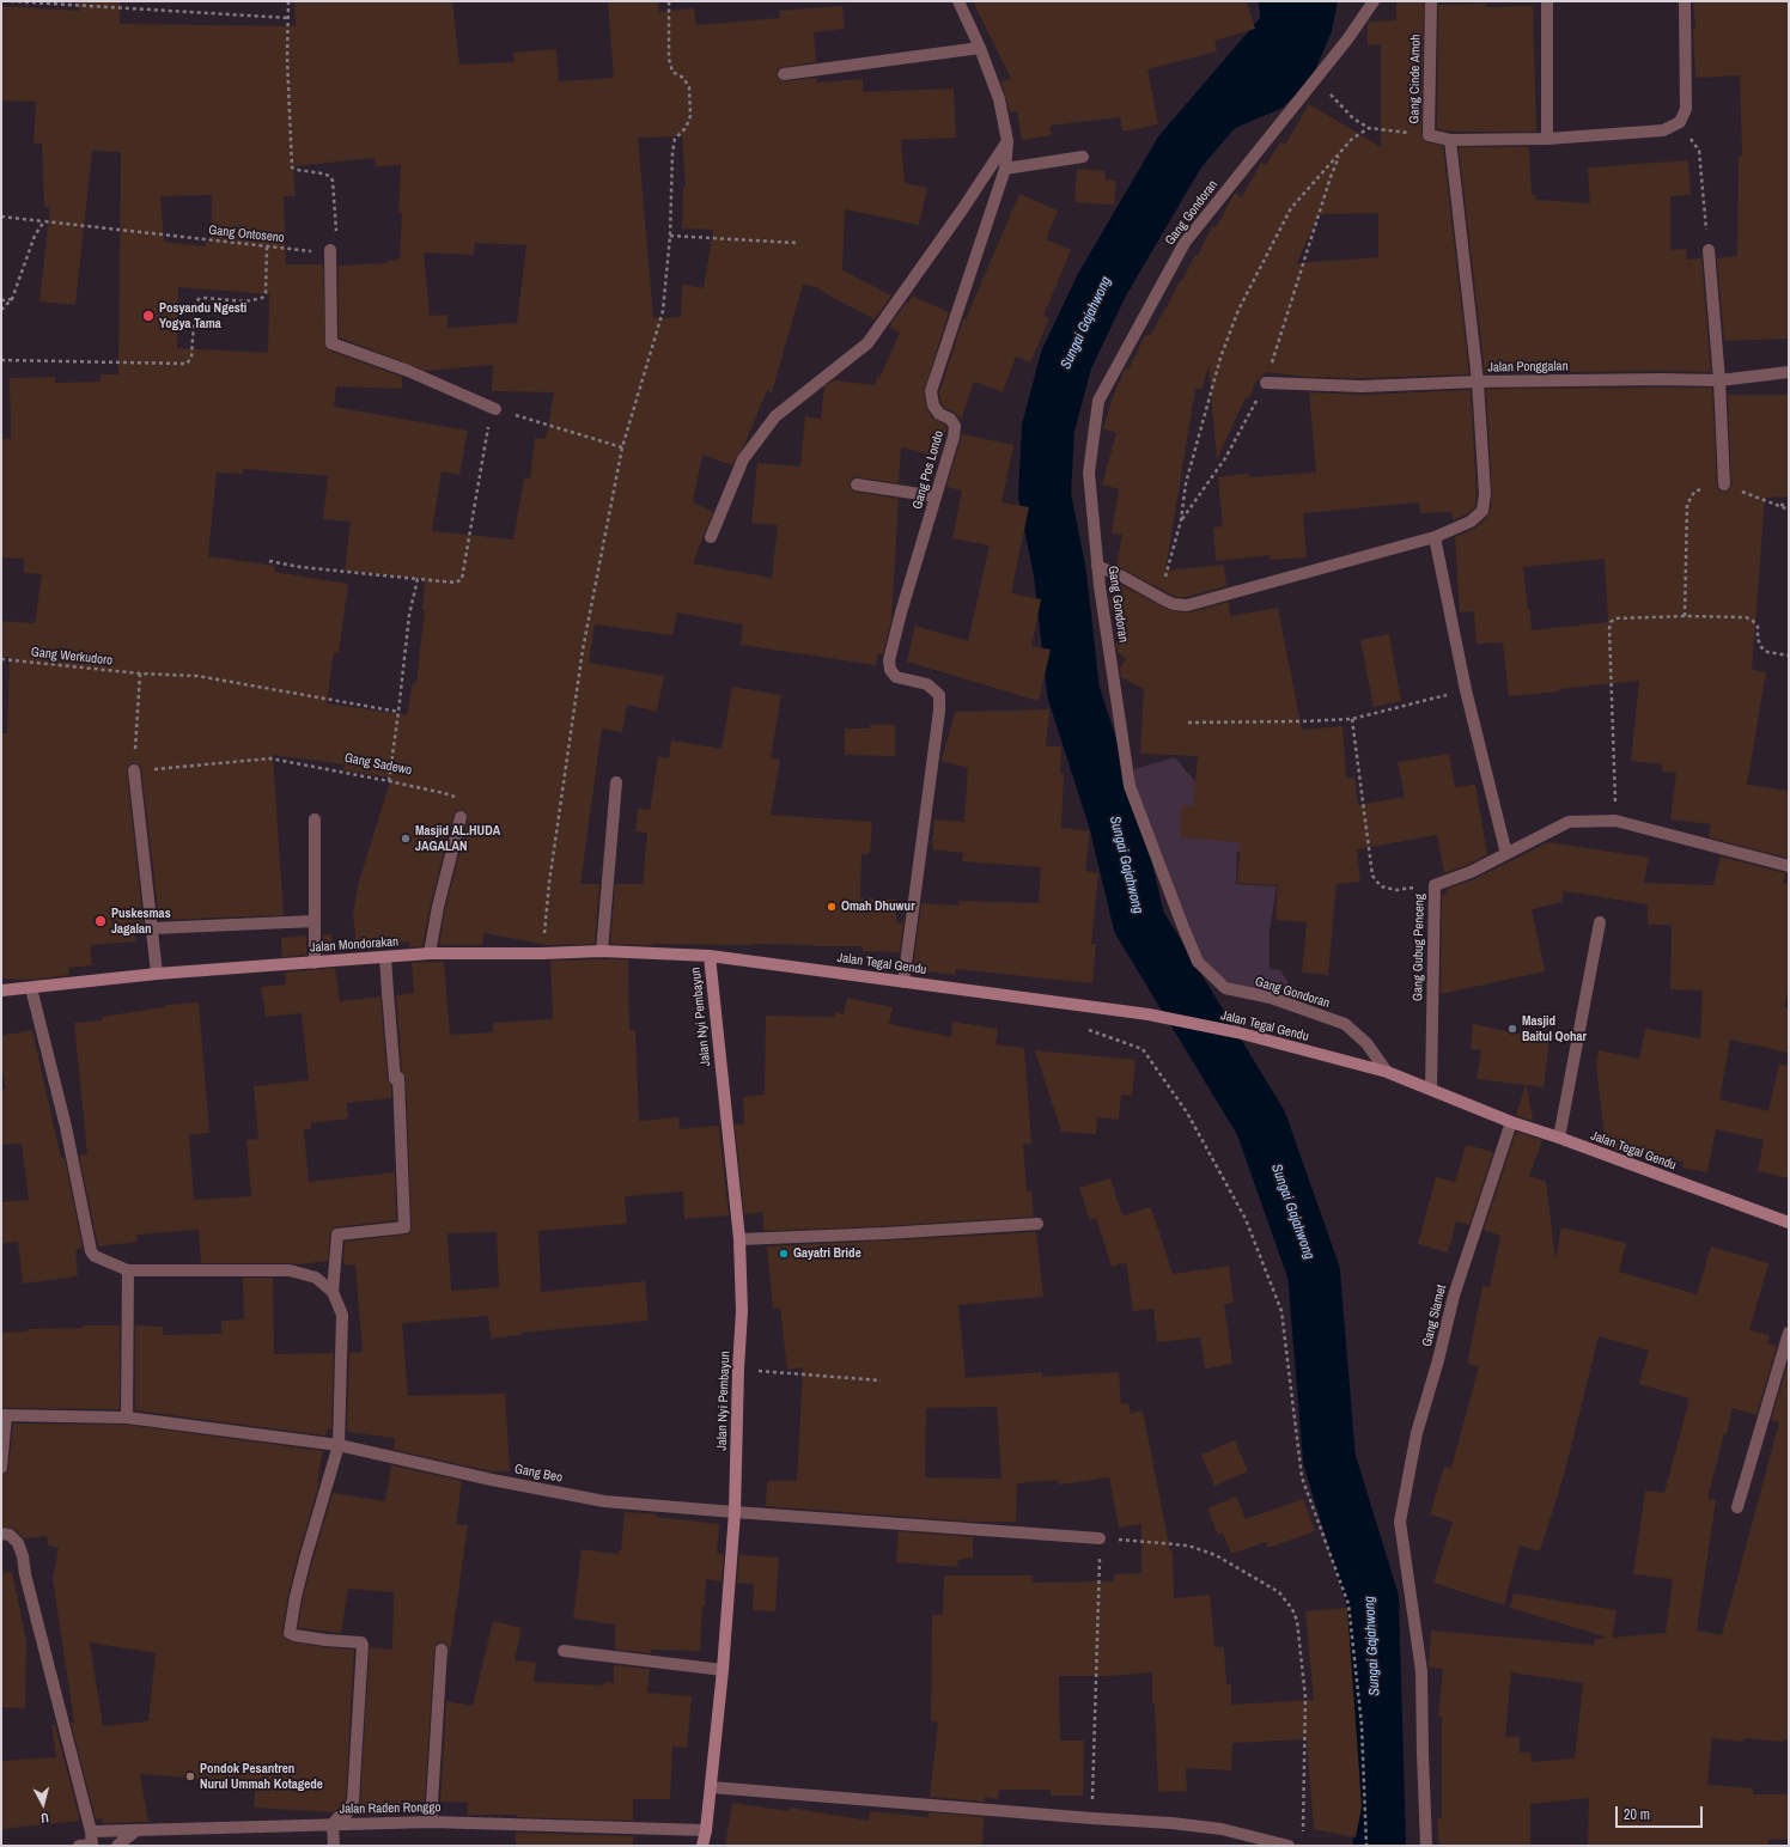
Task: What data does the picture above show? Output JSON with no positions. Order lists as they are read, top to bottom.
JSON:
{
  "streets": {
    "street": [
      "Gang Cinde Amoh",
      "Gang Gondoran",
      "Jalan Ponggalan",
      "Gang Pos Londo",
      "Jalan Mondorakan",
      "Gang Gubug Penceng",
      "Jalan Tegal Gendu",
      "Jalan Nyi Pembayun",
      "Gang Slamet",
      "Gang Beo",
      "Jalan Raden Ronggo"
    ],
    "path": ["Gang Ontoseno", "Gang Werkudoro", "Gang Sadewo"]
  },
  "crossings": [
    ["Gang Gondoran", "Jalan Tegal Gendu"],
    ["Gang Pos Londo", "Jalan Tegal Gendu"],
    ["Jalan Mondorakan", "Jalan Tegal Gendu"],
    ["Jalan Mondorakan", "Jalan Nyi Pembayun"],
    ["Gang Gubug Penceng", "Jalan Tegal Gendu"],
    ["Jalan Tegal Gendu", "Jalan Nyi Pembayun"],
    ["Jalan Tegal Gendu", "Gang Slamet"],
    ["Jalan Nyi Pembayun", "Gang Beo"],
    ["Jalan Nyi Pembayun", "Jalan Raden Ronggo"]
  ],
  "water": ["Sungai Gajahwong"],
  "places": [
    "Posyandu Ngesti Yogya Tama",
    "Masjid AL.HUDA JAGALAN",
    "Omah Dhuwur",
    "Puskesmas Jagalan",
    "Masjid Baitul Qohar",
    "Gayatri Bride",
    "Pondok Pesantren Nurul Ummah Kotagede"
  ],
  "scale_bar": "20 m",
  "north": "bottom"
}
